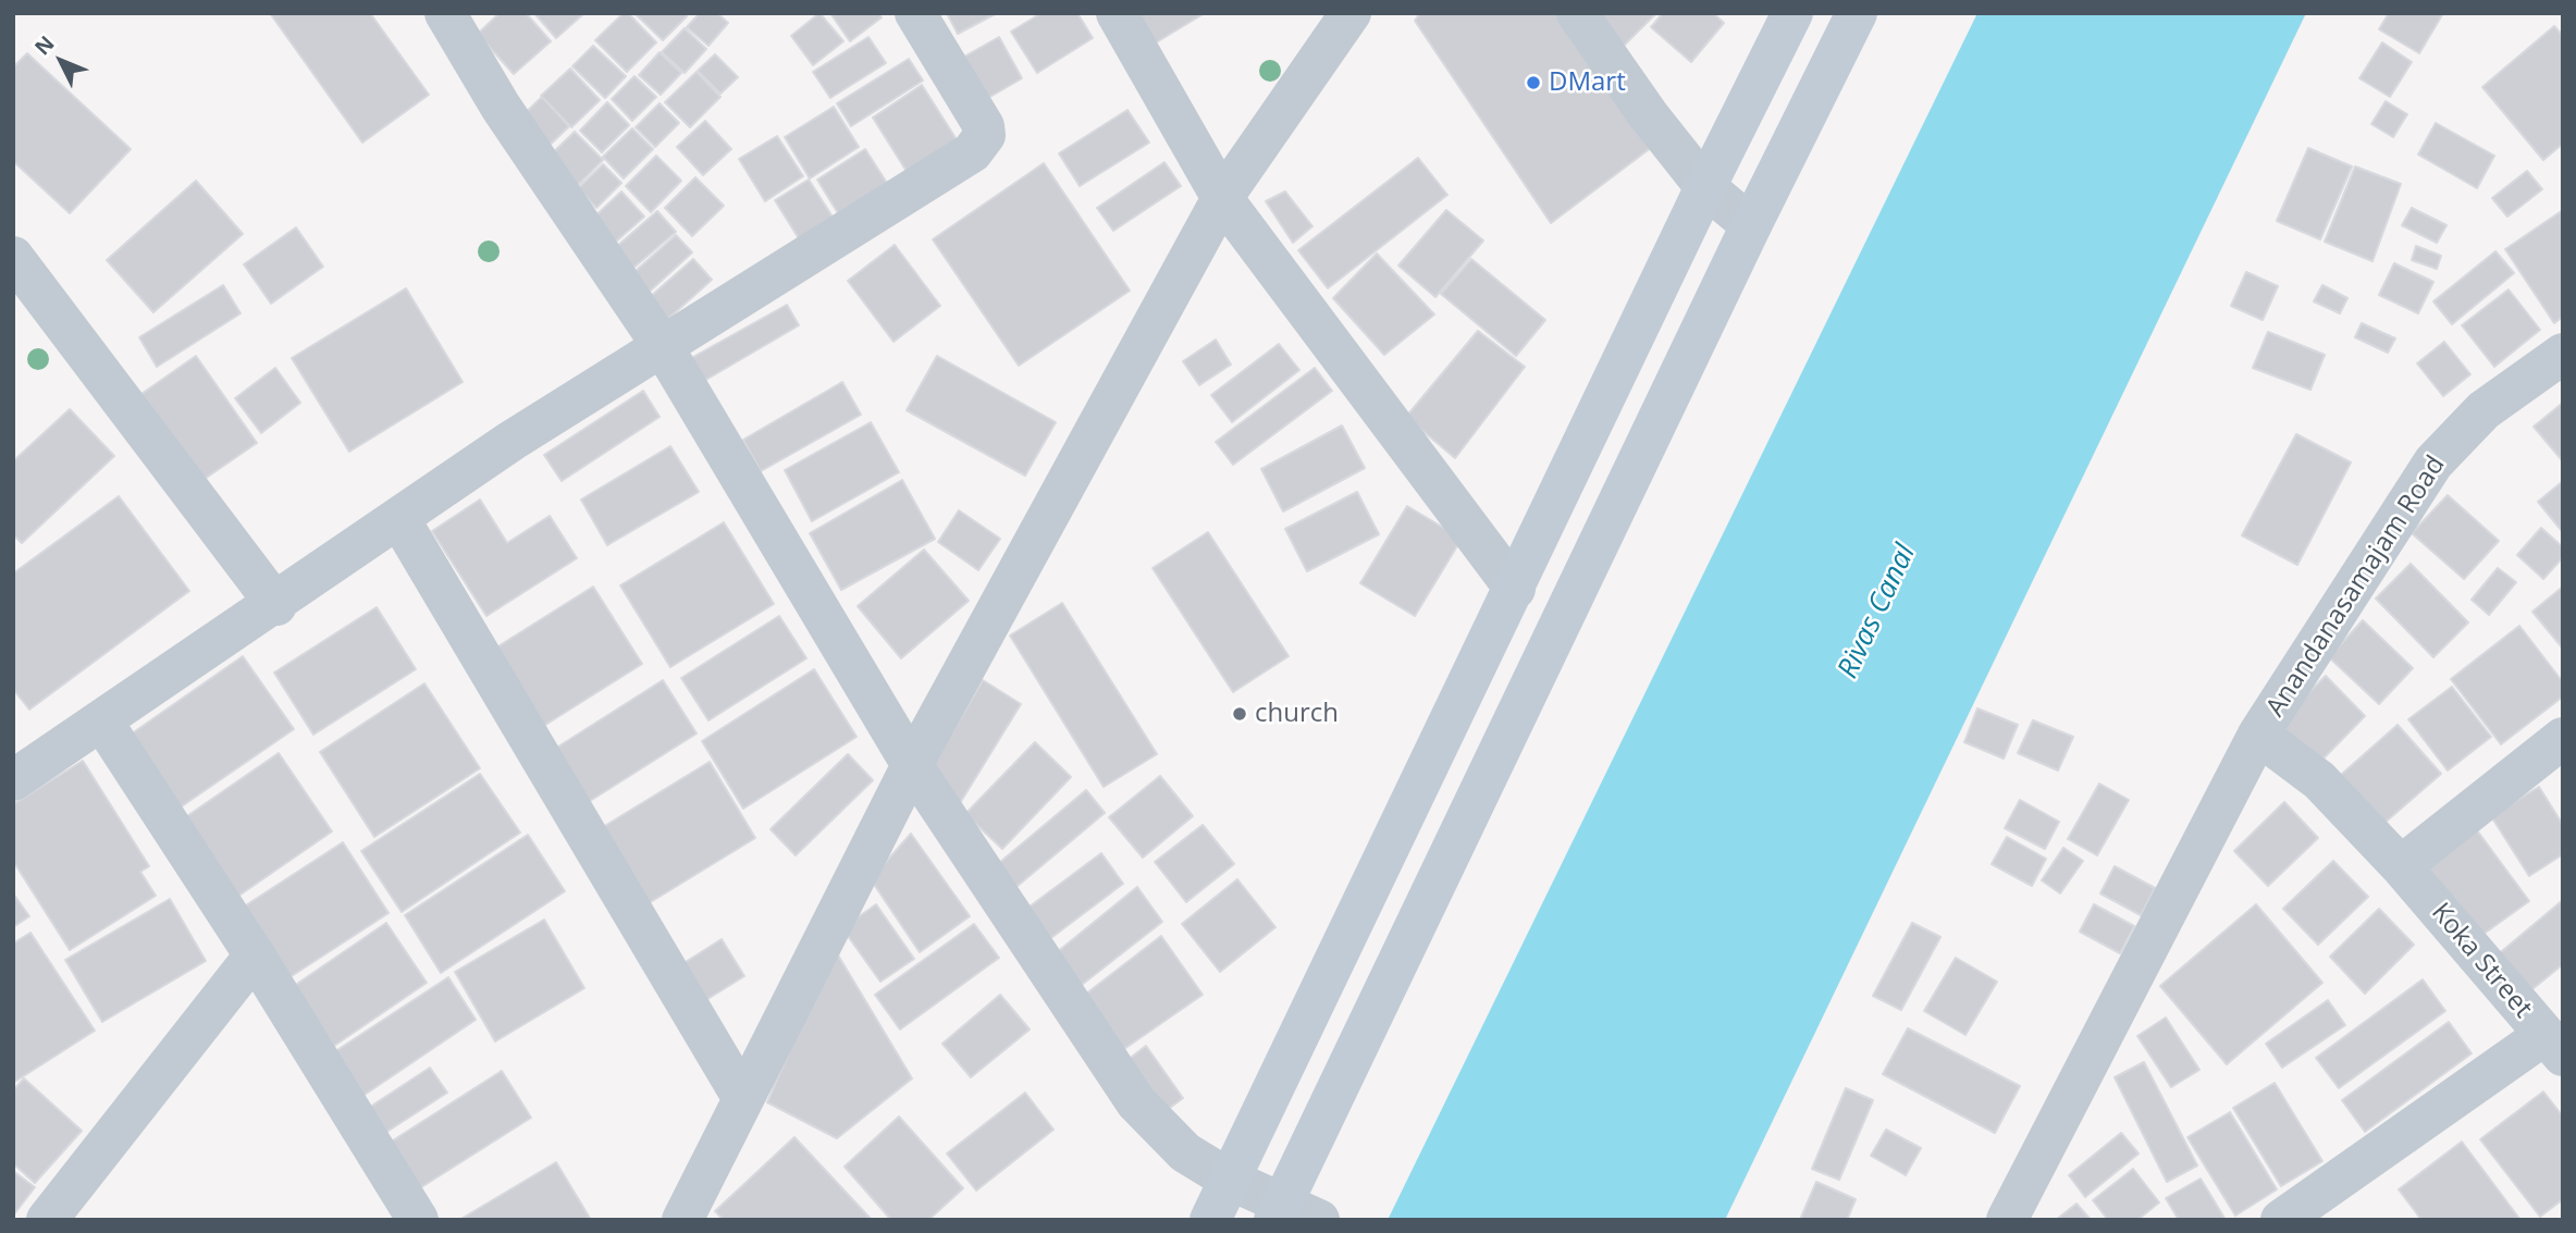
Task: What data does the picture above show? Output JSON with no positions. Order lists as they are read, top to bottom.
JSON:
{
  "streets": {
    "street": ["Anandanasamajam Road", "Koka Street"]
  },
  "crossings": [
    ["Anandanasamajam Road", "Koka Street"]
  ],
  "water": ["Rivas Canal"],
  "places": ["DMart", "church"],
  "north": "top left"
}
